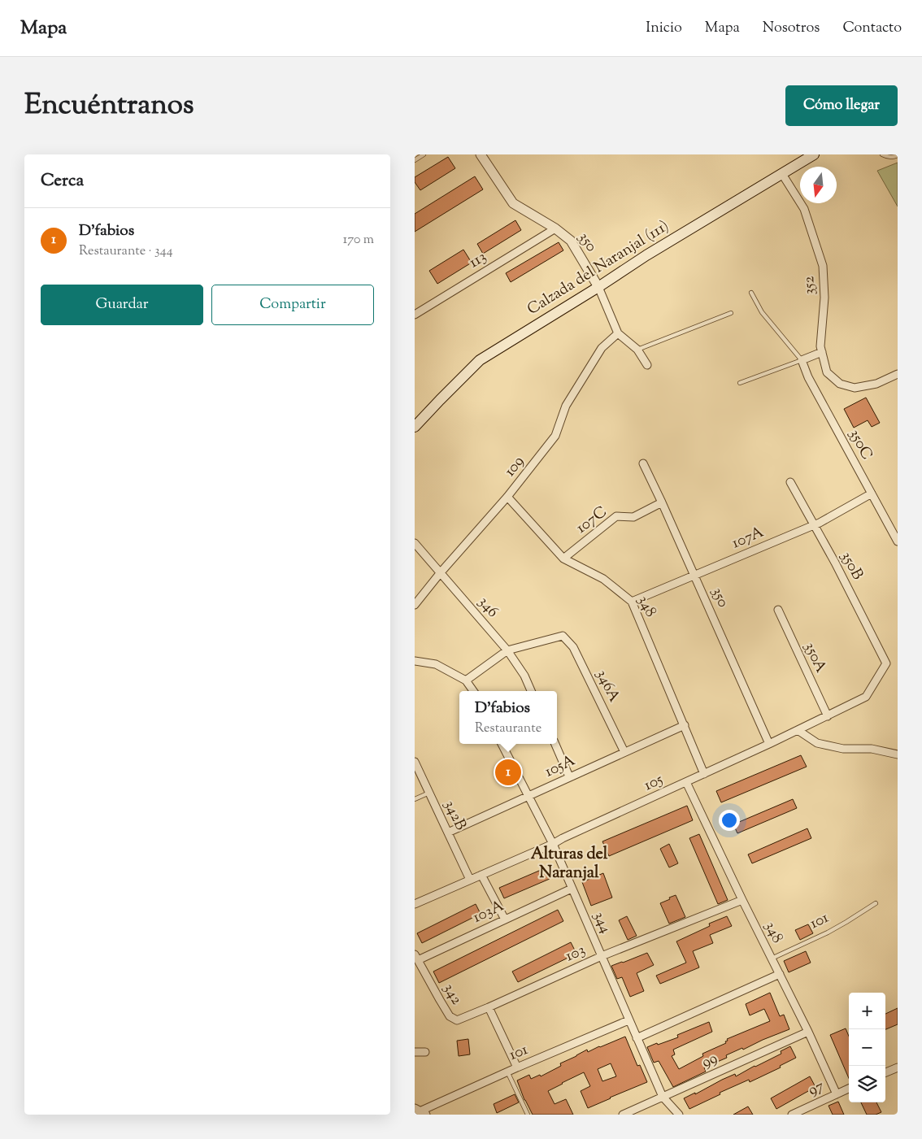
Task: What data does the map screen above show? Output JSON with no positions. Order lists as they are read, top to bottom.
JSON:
{
  "streets": {
    "main road": ["Calzada del Naranjal (111)"],
    "street": [
      "350",
      "113",
      "352",
      "350C",
      "109",
      "107C",
      "107A",
      "350B",
      "348",
      "346",
      "350A",
      "346A",
      "105A",
      "105",
      "342B",
      "103A",
      "101",
      "344",
      "103",
      "342",
      "99",
      "97"
    ]
  },
  "crossings": [
    ["350", "113"],
    ["350", "Calzada del Naranjal (111)"],
    ["350", "109"],
    ["350", "107C"],
    ["350", "107A"],
    ["350", "105"],
    ["Calzada del Naranjal (111)", "352"],
    ["350C", "107A"],
    ["109", "348"],
    ["109", "346"],
    ["107C", "348"],
    ["107A", "350B"],
    ["107A", "348"],
    ["350B", "105"],
    ["348", "105A"],
    ["348", "105"],
    ["348", "101"],
    ["348", "103"],
    ["348", "99"],
    ["348", "97"],
    ["346", "346A"],
    ["350A", "105"],
    ["346A", "105A"],
    ["105A", "342B"],
    ["105A", "344"],
    ["105", "342B"],
    ["105", "344"],
    ["103A", "344"],
    ["103A", "342"],
    ["101", "344"],
    ["344", "103"],
    ["344", "99"],
    ["103", "342"]
  ],
  "districts": ["Alturas del Naranjal"],
  "north": "bottom",
  "page": {
    "header": "Mapa",
    "nav": [
      "Inicio",
      "Mapa",
      "Nosotros",
      "Contacto"
    ],
    "title": "Encuéntranos",
    "buttons": [
      "Cómo llegar",
      ["Guardar", "Compartir"]
    ],
    "heading": "Cerca",
    "list": [
      {
        "mark": "1",
        "name": "D'fabios",
        "note": "Restaurante · 344",
        "value": "170 m"
      }
    ],
    "popup": ["D'fabios", "Restaurante"],
    "pins": "1",
    "map_buttons": ["+", "−"]
  }
}
